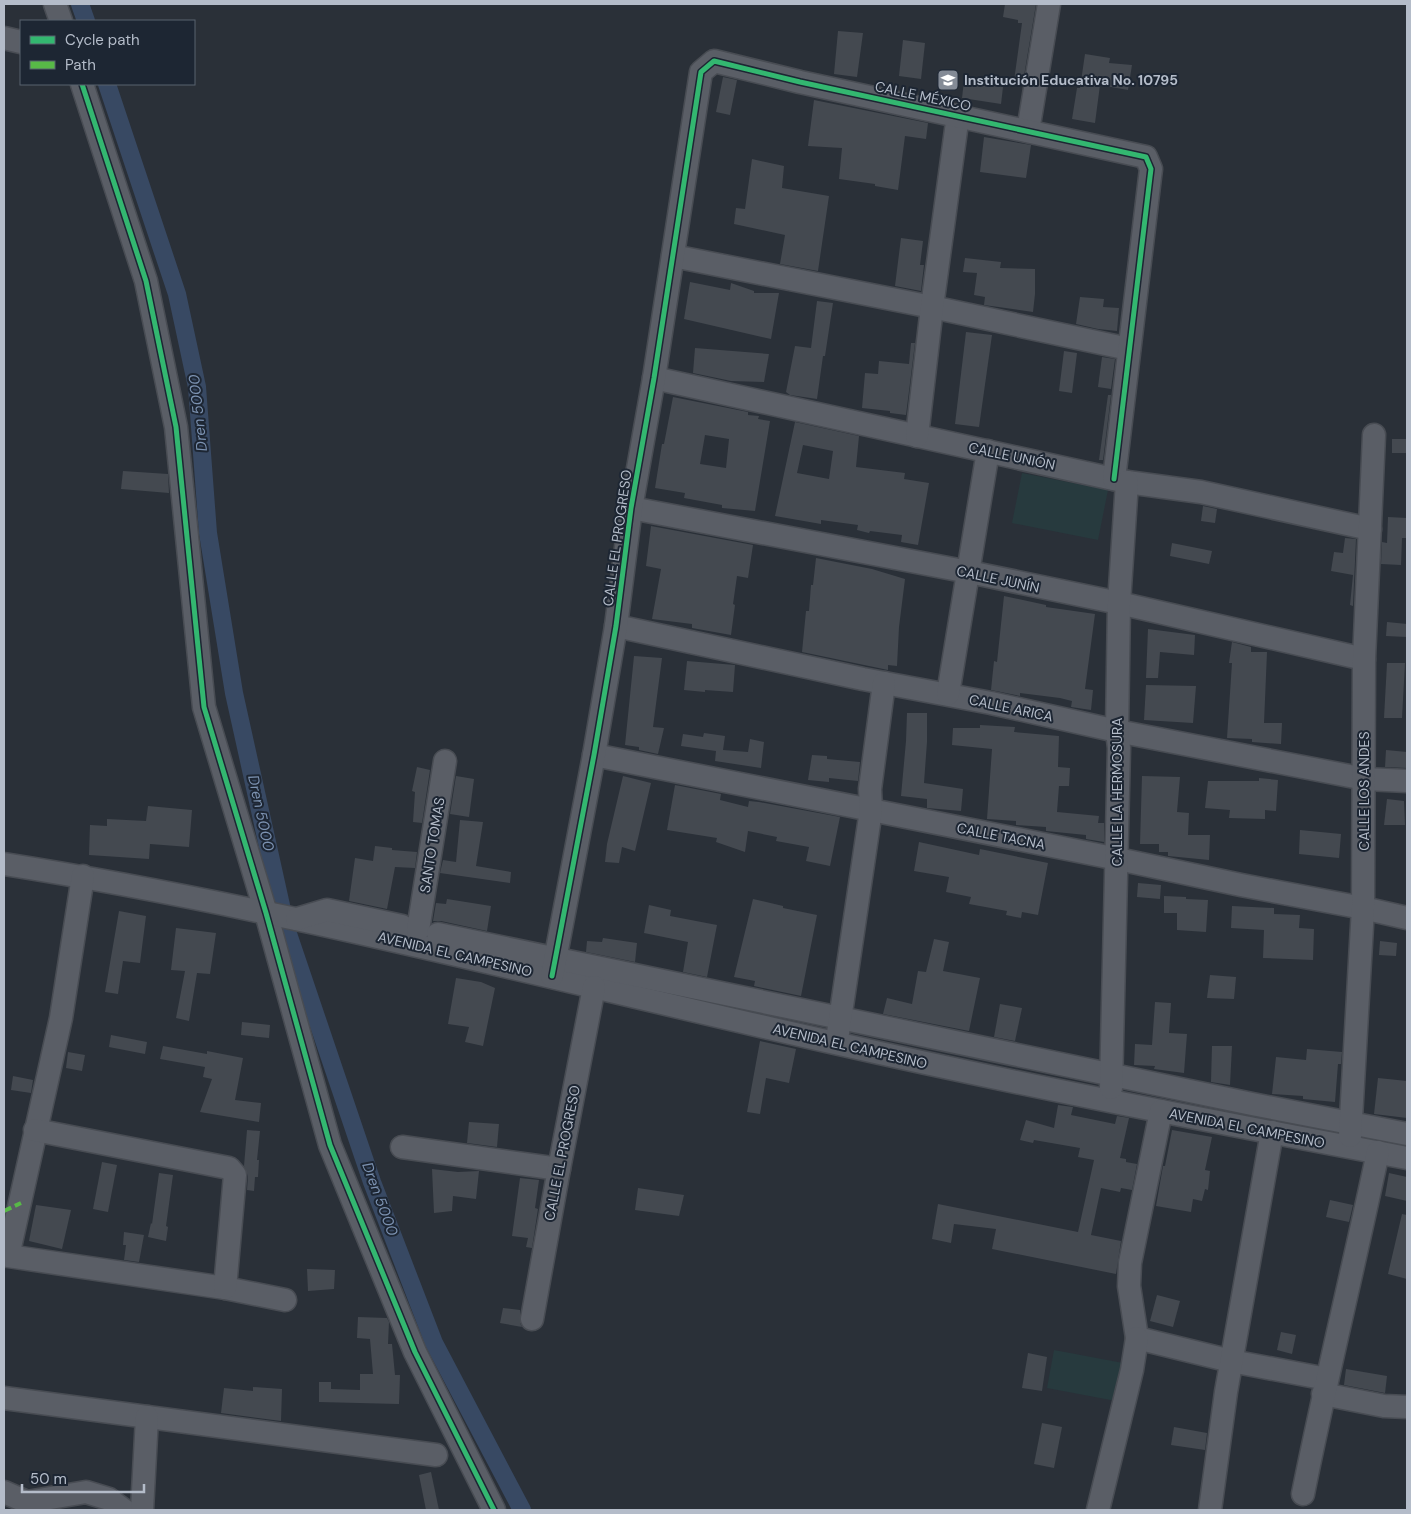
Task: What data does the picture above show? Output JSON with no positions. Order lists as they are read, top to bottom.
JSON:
{
  "streets": {
    "street": [
      "CALLE MÉXICO",
      "CALLE UNIÓN",
      "CALLE EL PROGRESO",
      "CALLE JUNÍN",
      "CALLE ARICA",
      "CALLE LOS ANDES",
      "CALLE LA HERMOSURA",
      "CALLE TACNA",
      "SANTO TOMAS",
      "AVENIDA EL CAMPESINO"
    ]
  },
  "crossings": [
    ["CALLE MÉXICO", "CALLE EL PROGRESO"],
    ["CALLE MÉXICO", "CALLE LA HERMOSURA"],
    ["CALLE UNIÓN", "CALLE EL PROGRESO"],
    ["CALLE UNIÓN", "CALLE LOS ANDES"],
    ["CALLE UNIÓN", "CALLE LA HERMOSURA"],
    ["CALLE EL PROGRESO", "CALLE JUNÍN"],
    ["CALLE EL PROGRESO", "CALLE ARICA"],
    ["CALLE EL PROGRESO", "CALLE TACNA"],
    ["CALLE EL PROGRESO", "AVENIDA EL CAMPESINO"],
    ["CALLE JUNÍN", "CALLE LOS ANDES"],
    ["CALLE JUNÍN", "CALLE LA HERMOSURA"],
    ["CALLE ARICA", "CALLE LOS ANDES"],
    ["CALLE ARICA", "CALLE LA HERMOSURA"],
    ["CALLE LOS ANDES", "CALLE TACNA"],
    ["CALLE LOS ANDES", "AVENIDA EL CAMPESINO"],
    ["CALLE LA HERMOSURA", "CALLE TACNA"],
    ["CALLE LA HERMOSURA", "AVENIDA EL CAMPESINO"],
    ["SANTO TOMAS", "AVENIDA EL CAMPESINO"]
  ],
  "water": ["Dren 5000"],
  "places": {
    "school or university": ["Institución Educativa No. 10795"]
  },
  "legend": ["Cycle path", "Path"],
  "scale_bar": "50 m"
}
